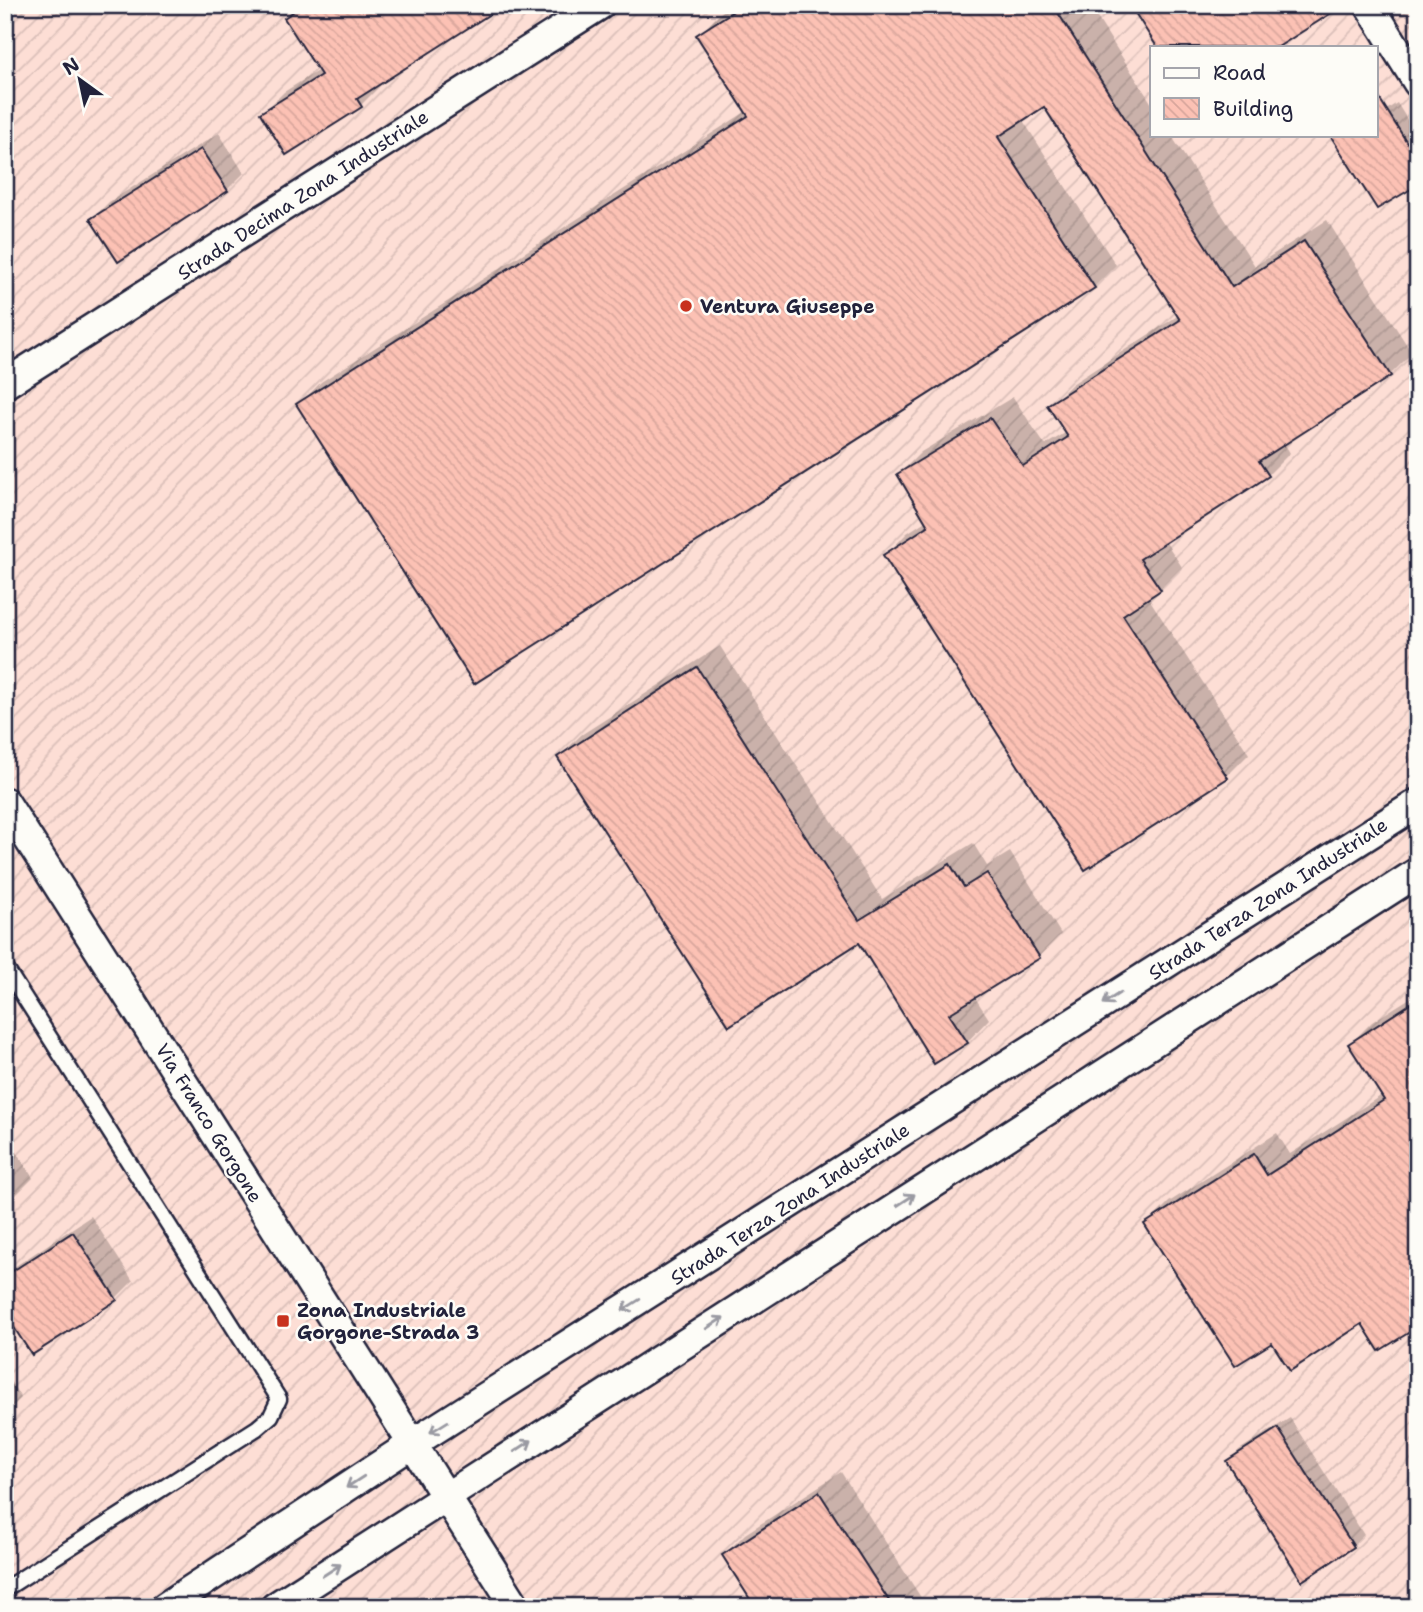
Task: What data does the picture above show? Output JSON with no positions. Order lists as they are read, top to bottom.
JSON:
{
  "streets": {
    "street": ["Strada Decima Zona Industriale", "Strada Terza Zona Industriale", "Via Franco Gorgone"]
  },
  "crossings": [
    ["Strada Terza Zona Industriale", "Via Franco Gorgone"]
  ],
  "places": {
    "other": ["Ventura Giuseppe"],
    "transit": ["Zona Industriale Gorgone-Strada 3"]
  },
  "legend": ["Road", "Building"],
  "north": "top left"
}
